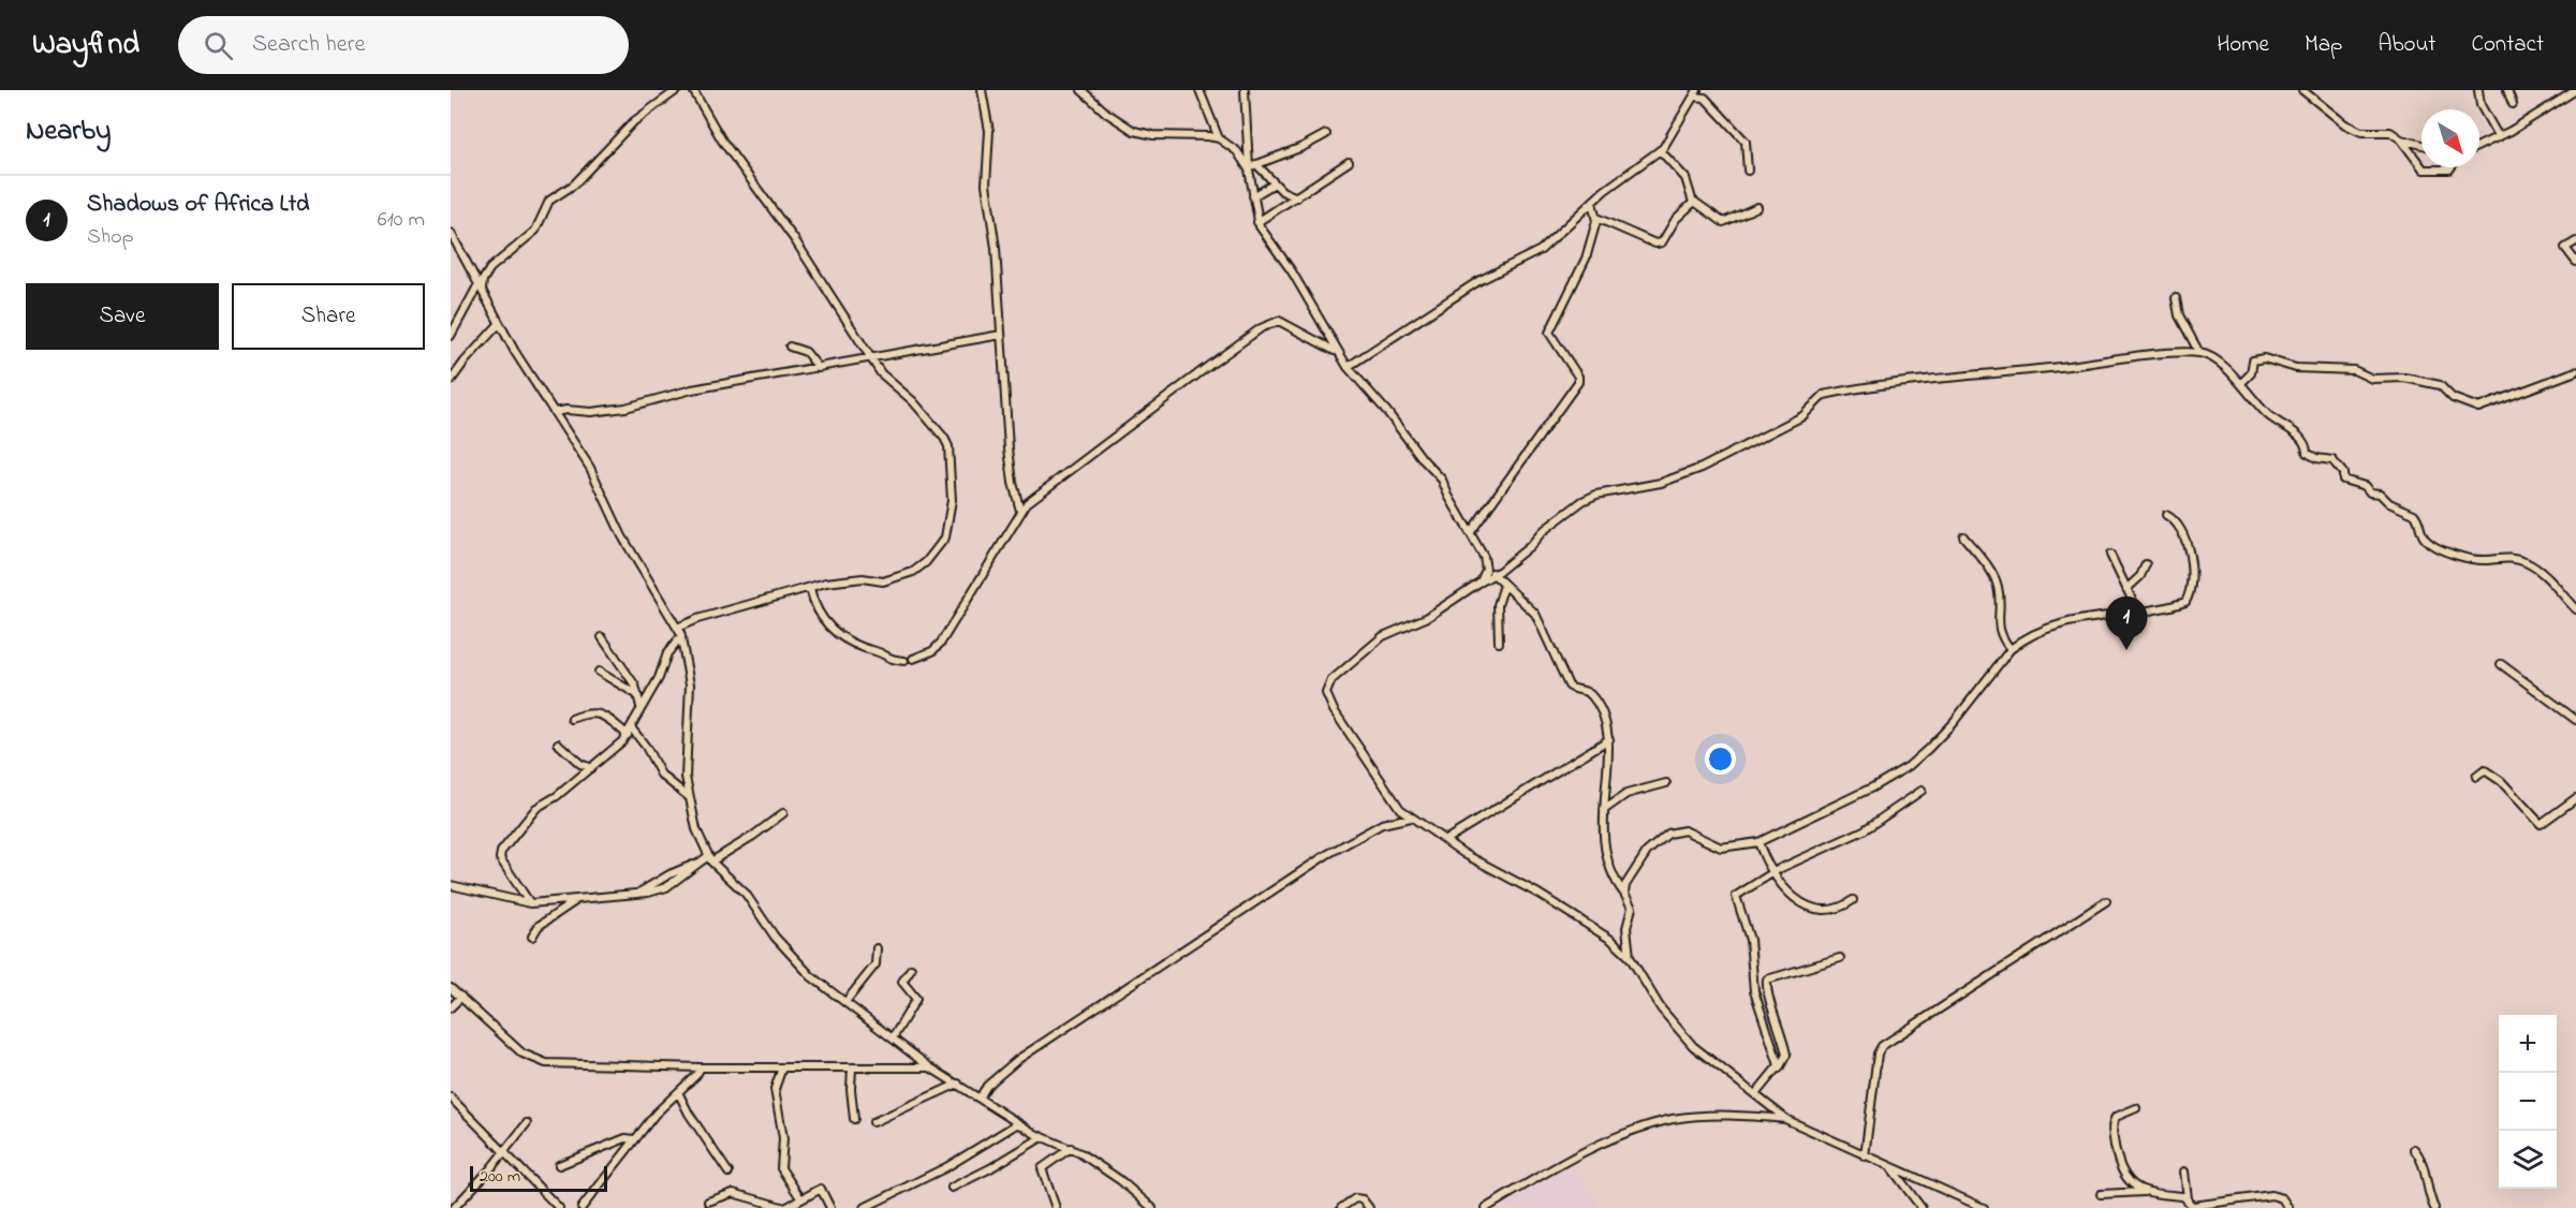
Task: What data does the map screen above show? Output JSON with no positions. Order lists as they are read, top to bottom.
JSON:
{
  "scale_bar": "200 m",
  "north": "bottom right",
  "page": {
    "header": "Wayfind",
    "search": "Search here",
    "nav": [
      "Home",
      "Map",
      "About",
      "Contact"
    ],
    "heading": "Nearby",
    "list": [
      {
        "mark": "1",
        "name": "Shadows of Africa Ltd",
        "note": "Shop",
        "value": "610 m"
      }
    ],
    "buttons": ["Save", "Share"],
    "pins": "1",
    "map_buttons": ["+", "−"],
    "scale": "200 m"
  }
}
